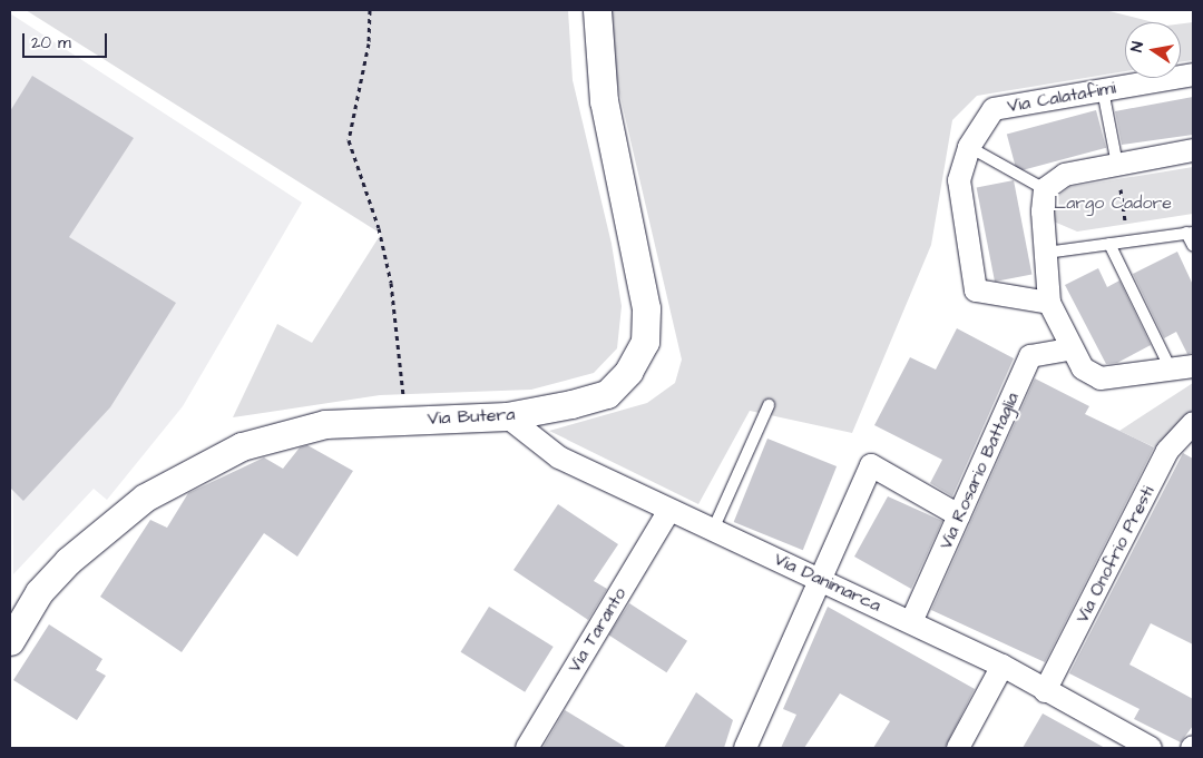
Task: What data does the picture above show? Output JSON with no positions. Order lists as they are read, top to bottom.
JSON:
{
  "streets": {
    "street": [
      "Via Calatafimi",
      "Via Butera",
      "Via Rosario Battaglia",
      "Via Onofrio Presti",
      "Via Danimarca",
      "Via Taranto"
    ]
  },
  "crossings": [
    ["Via Butera", "Via Danimarca"],
    ["Via Rosario Battaglia", "Via Danimarca"],
    ["Via Onofrio Presti", "Via Danimarca"],
    ["Via Danimarca", "Via Taranto"]
  ],
  "parks": ["Largo Cadore"],
  "scale_bar": "20 m",
  "north": "left"
}
